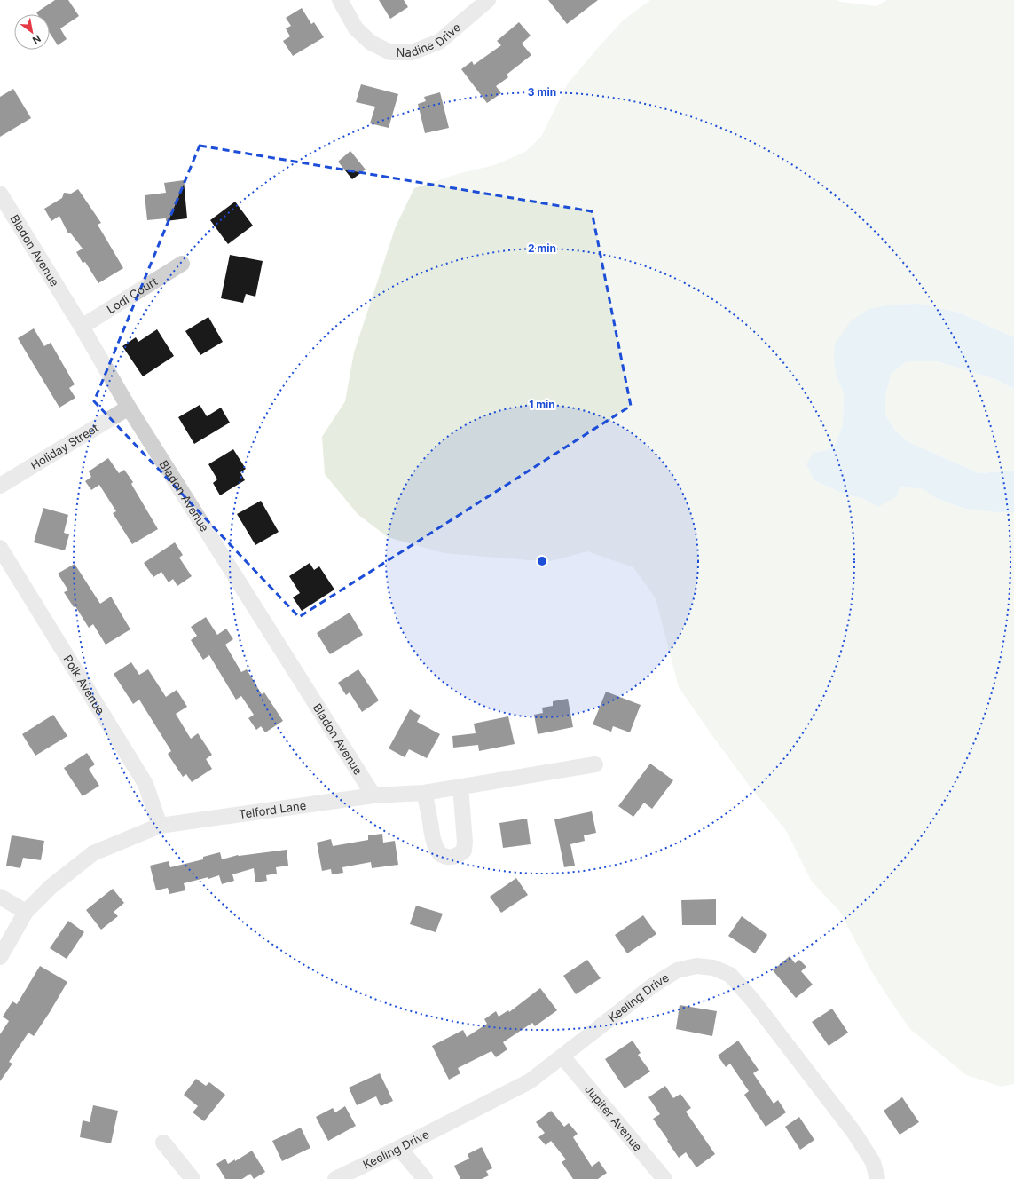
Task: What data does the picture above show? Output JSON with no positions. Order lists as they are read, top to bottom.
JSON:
{
  "streets": {
    "street": [
      "Nadine Drive",
      "Bladon Avenue",
      "Lodi Court",
      "Holiday Street",
      "Polk Avenue",
      "Telford Lane",
      "Keeling Drive",
      "Jupiter Avenue"
    ]
  },
  "crossings": [
    ["Bladon Avenue", "Lodi Court"],
    ["Bladon Avenue", "Holiday Street"],
    ["Bladon Avenue", "Telford Lane"],
    ["Polk Avenue", "Telford Lane"],
    ["Keeling Drive", "Jupiter Avenue"]
  ],
  "north": "bottom right",
  "rings": ["3 min", "2 min", "1 min"]
}
